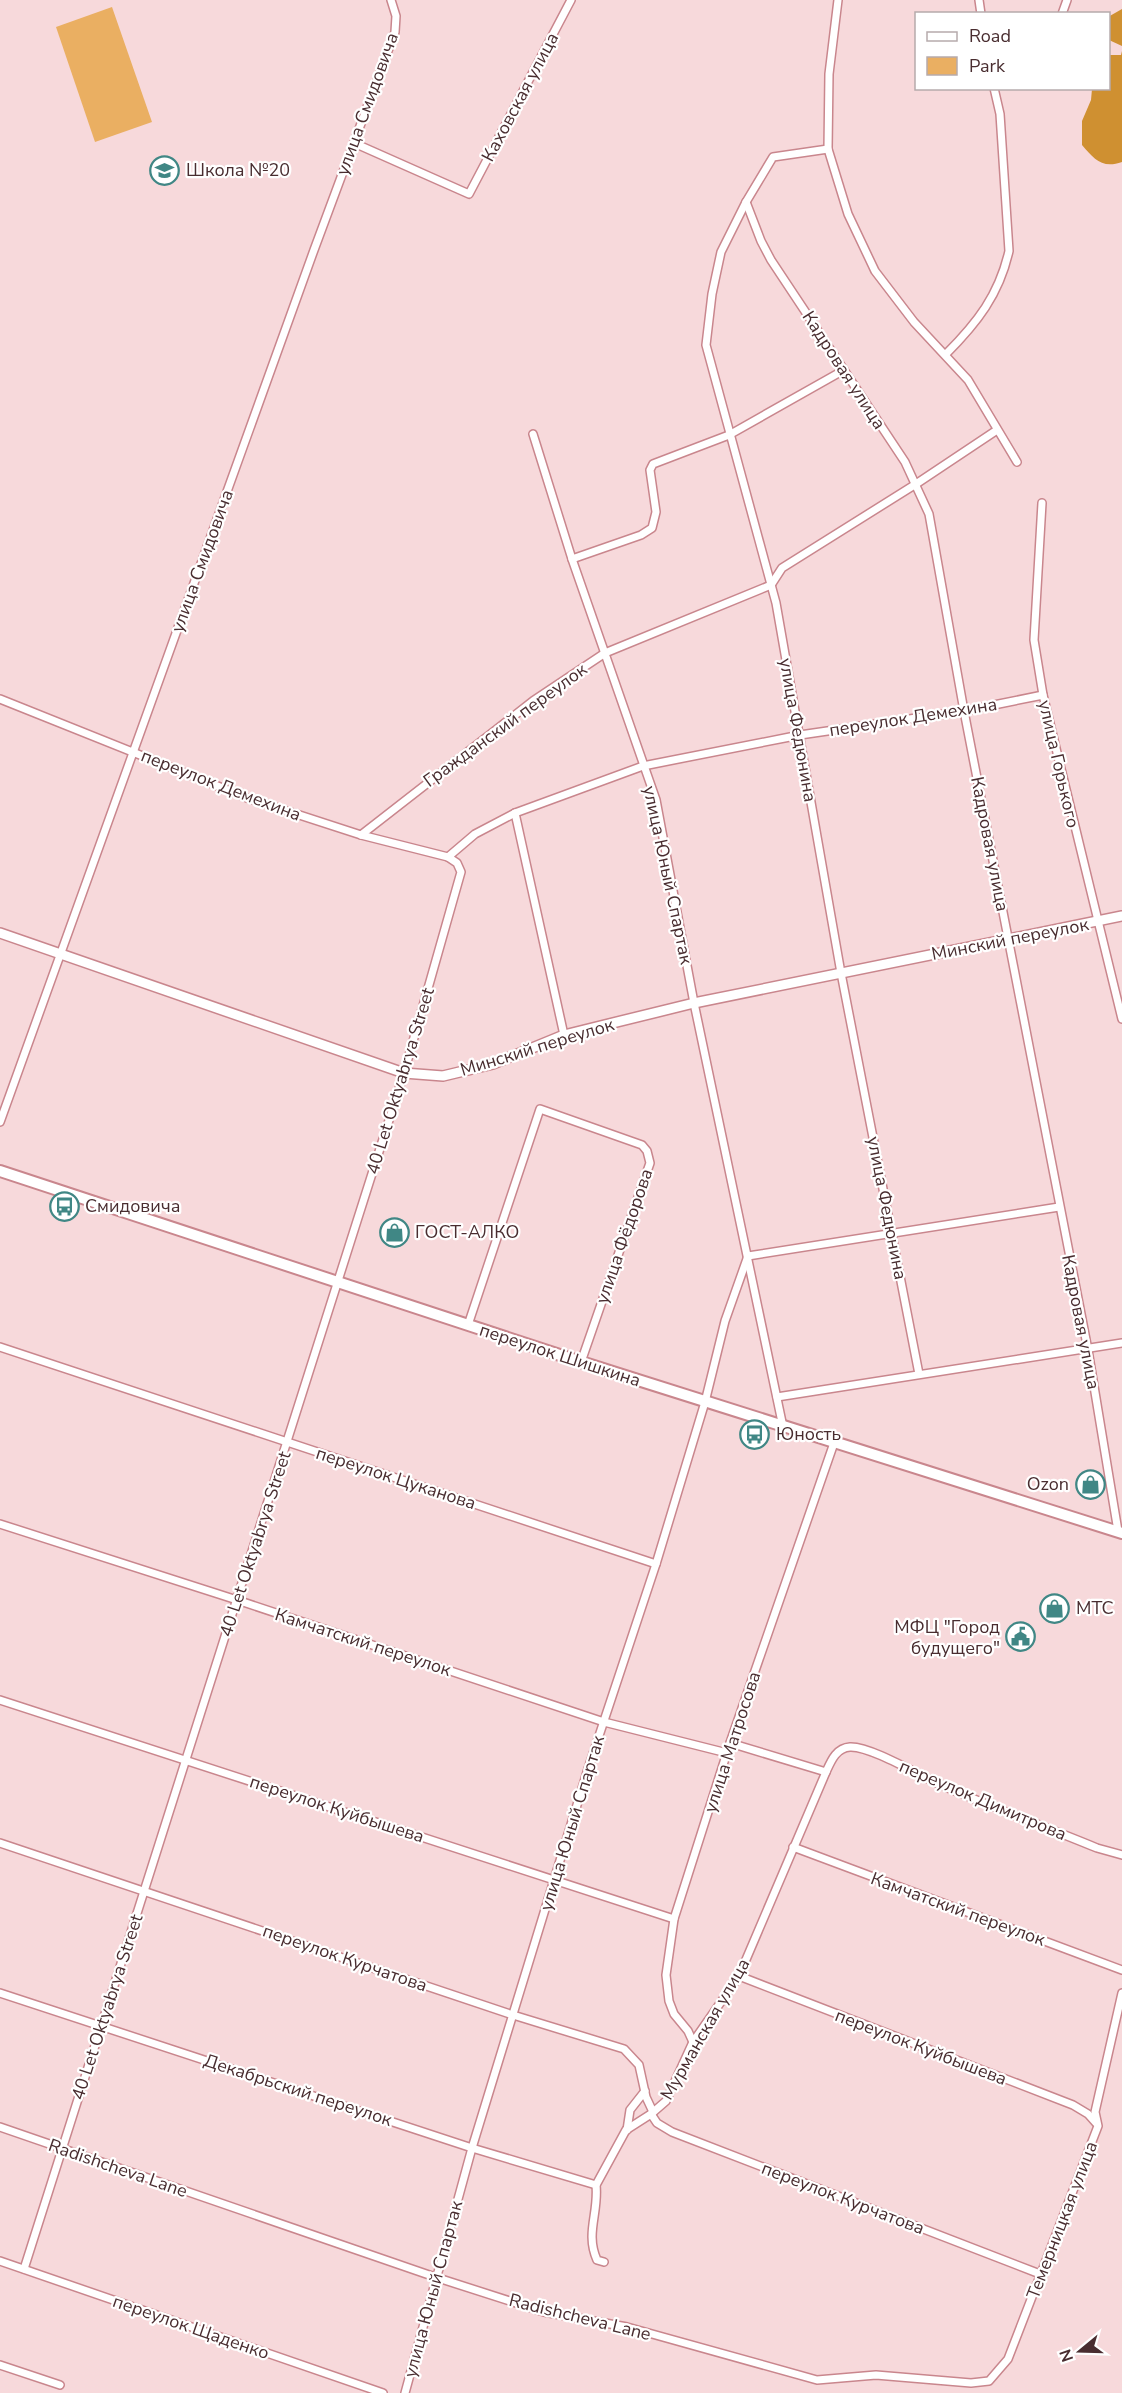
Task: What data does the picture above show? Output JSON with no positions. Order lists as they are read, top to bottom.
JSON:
{
  "streets": {
    "main road": ["переулок Шишкина"],
    "street": [
      "Каховская улица",
      "улица Смидовича",
      "Кадровая улица",
      "переулок Демехина",
      "Гражданский переулок",
      "улица Федюнина",
      "улица Горького",
      "улица Юный Спартак",
      "Минский переулок",
      "40 Let Oktyabrya Street",
      "улица Фёдорова",
      "переулок Цуканова",
      "Камчатский переулок",
      "улица Матросова",
      "переулок Димитрова",
      "переулок Куйбышева",
      "переулок Курчатова",
      "Мурманская улица",
      "Декабрьский переулок",
      "Radishcheva Lane",
      "Темерницкая улица",
      "переулок Щаденко"
    ]
  },
  "crossings": [
    ["Каховская улица", "улица Смидовича"],
    ["улица Смидовича", "переулок Демехина"],
    ["улица Смидовича", "Минский переулок"],
    ["Кадровая улица", "переулок Демехина"],
    ["Кадровая улица", "Гражданский переулок"],
    ["Кадровая улица", "улица Федюнина"],
    ["Кадровая улица", "Минский переулок"],
    ["Кадровая улица", "переулок Шишкина"],
    ["переулок Демехина", "Гражданский переулок"],
    ["переулок Демехина", "улица Федюнина"],
    ["переулок Демехина", "улица Горького"],
    ["переулок Демехина", "улица Юный Спартак"],
    ["переулок Демехина", "40 Let Oktyabrya Street"],
    ["Гражданский переулок", "улица Федюнина"],
    ["Гражданский переулок", "улица Юный Спартак"],
    ["улица Федюнина", "Минский переулок"],
    ["улица Горького", "Минский переулок"],
    ["улица Юный Спартак", "Минский переулок"],
    ["улица Юный Спартак", "переулок Шишкина"],
    ["улица Юный Спартак", "переулок Цуканова"],
    ["улица Юный Спартак", "Камчатский переулок"],
    ["улица Юный Спартак", "переулок Куйбышева"],
    ["улица Юный Спартак", "переулок Курчатова"],
    ["улица Юный Спартак", "Декабрьский переулок"],
    ["улица Юный Спартак", "Radishcheva Lane"],
    ["Минский переулок", "40 Let Oktyabrya Street"],
    ["40 Let Oktyabrya Street", "переулок Шишкина"],
    ["40 Let Oktyabrya Street", "переулок Цуканова"],
    ["40 Let Oktyabrya Street", "Камчатский переулок"],
    ["40 Let Oktyabrya Street", "переулок Куйбышева"],
    ["40 Let Oktyabrya Street", "переулок Курчатова"],
    ["40 Let Oktyabrya Street", "Декабрьский переулок"],
    ["40 Let Oktyabrya Street", "Radishcheva Lane"],
    ["40 Let Oktyabrya Street", "переулок Щаденко"],
    ["улица Фёдорова", "переулок Шишкина"],
    ["переулок Шишкина", "улица Матросова"],
    ["Камчатский переулок", "улица Матросова"],
    ["Камчатский переулок", "Мурманская улица"],
    ["улица Матросова", "переулок Куйбышева"],
    ["улица Матросова", "Мурманская улица"],
    ["переулок Димитрова", "Мурманская улица"],
    ["переулок Куйбышева", "Мурманская улица"],
    ["переулок Куйбышева", "Темерницкая улица"],
    ["переулок Курчатова", "Мурманская улица"],
    ["переулок Курчатова", "Темерницкая улица"],
    ["Мурманская улица", "Декабрьский переулок"],
    ["Radishcheva Lane", "Темерницкая улица"]
  ],
  "places": {
    "school or university": ["Школа №20"],
    "bus stop": ["Смидовича", "Юность"],
    "shop": ["ГОСТ-АЛКО", "Ozon", "МТС"],
    "public building": ["МФЦ \"Город будущего\""]
  },
  "legend": ["Road", "Park"],
  "north": "left"
}
